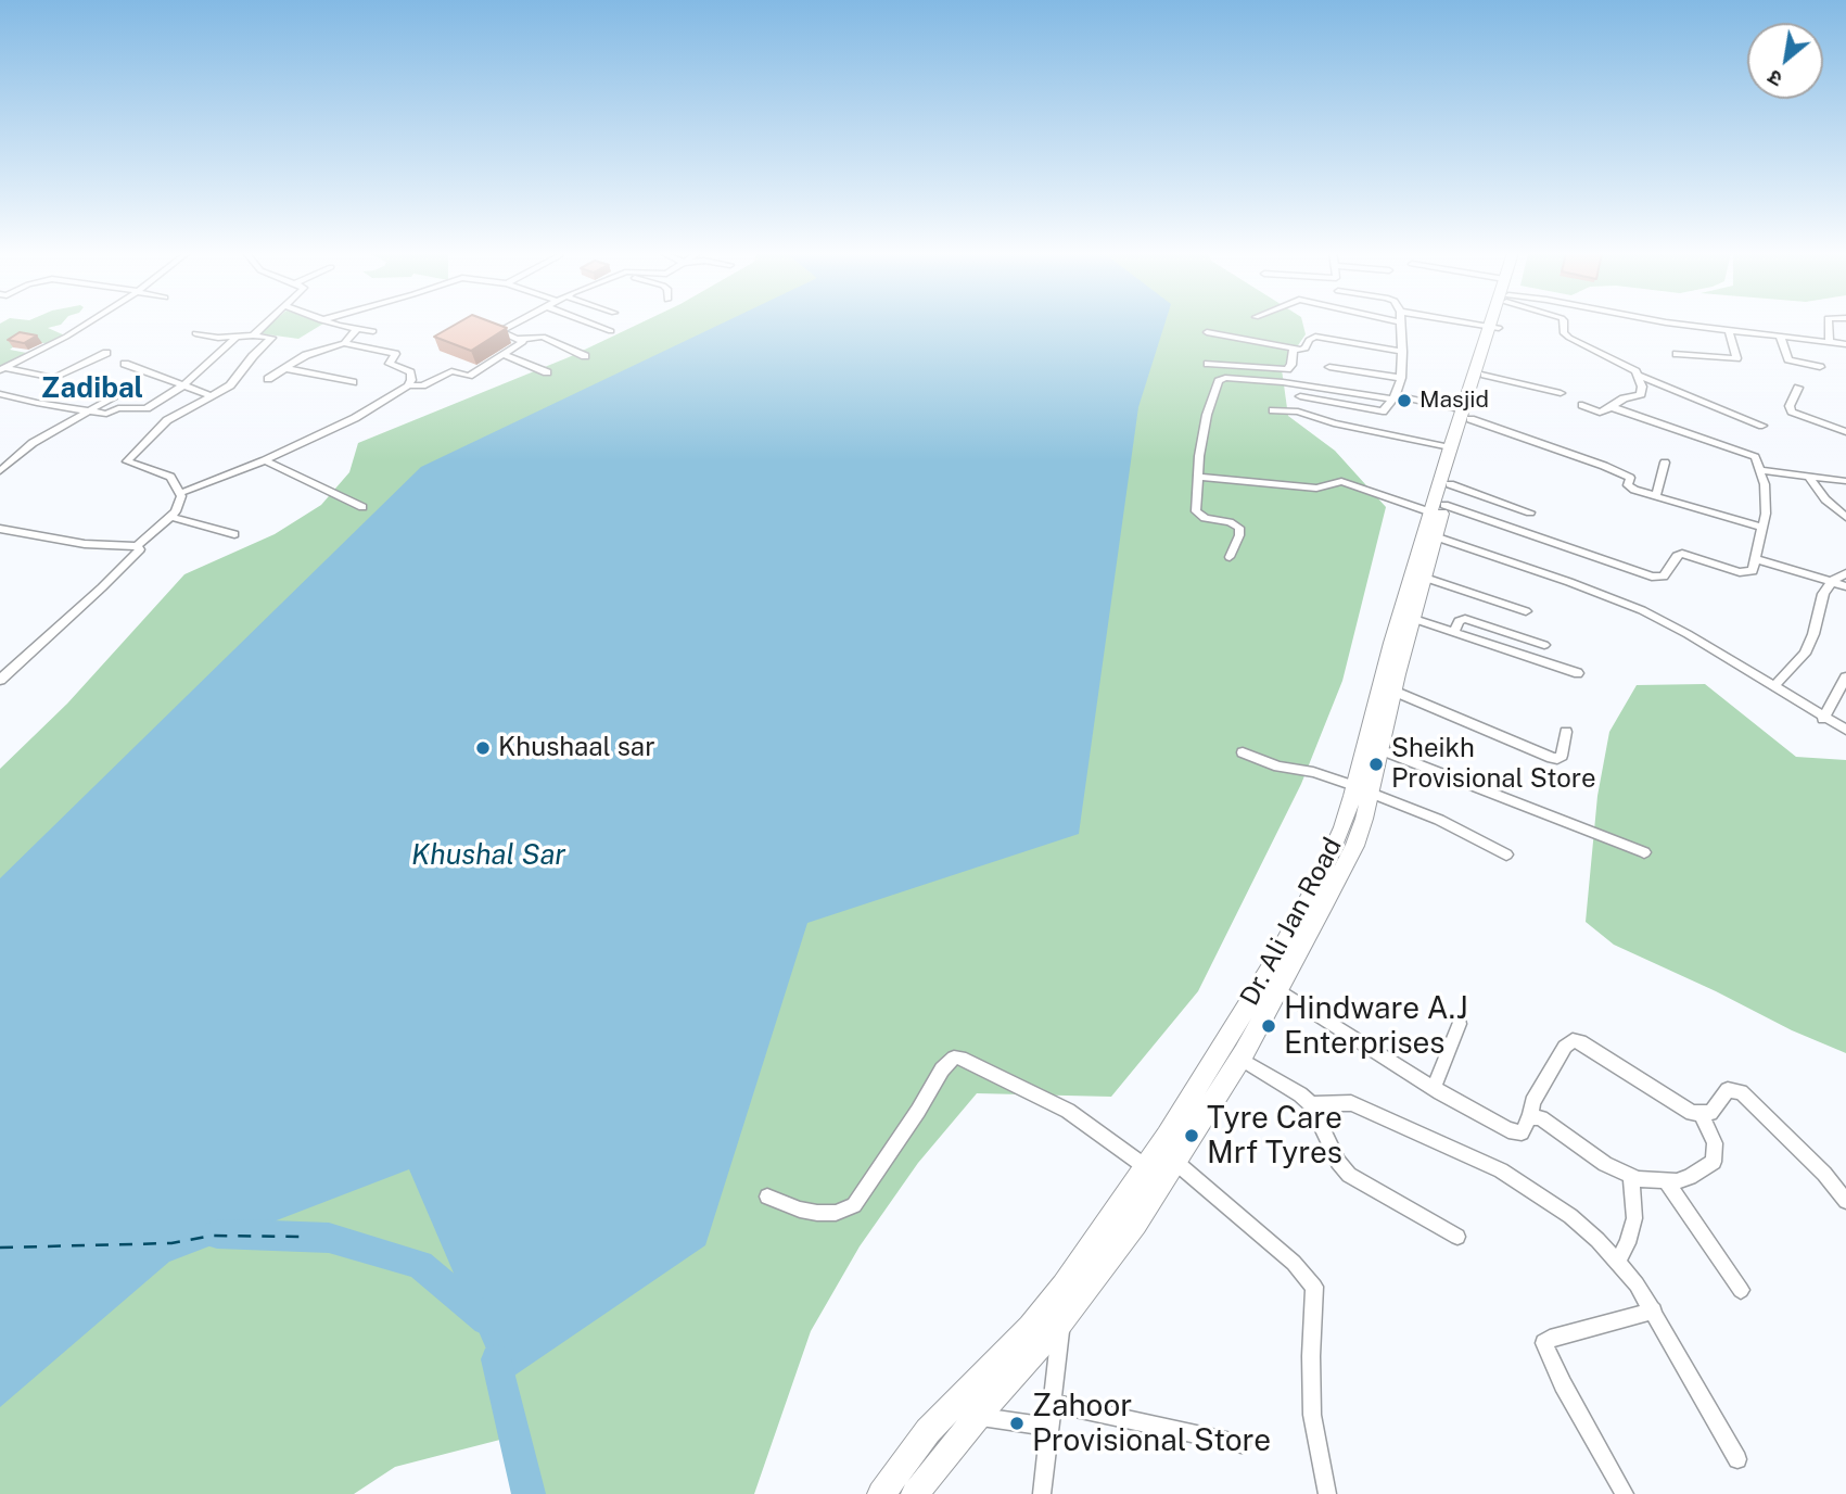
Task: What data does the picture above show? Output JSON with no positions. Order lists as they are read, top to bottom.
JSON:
{
  "streets": {
    "main road": ["Dr. Ali Jan Road"]
  },
  "districts": ["Zadibal"],
  "water": ["Khushal Sar"],
  "places": [
    "Masjid",
    "Khushaal sar",
    "Sheikh Provisional Store",
    "Hindware A.J Enterprises",
    "Tyre Care Mrf Tyres",
    "Zahoor Provisional Store"
  ],
  "north": "bottom left"
}
